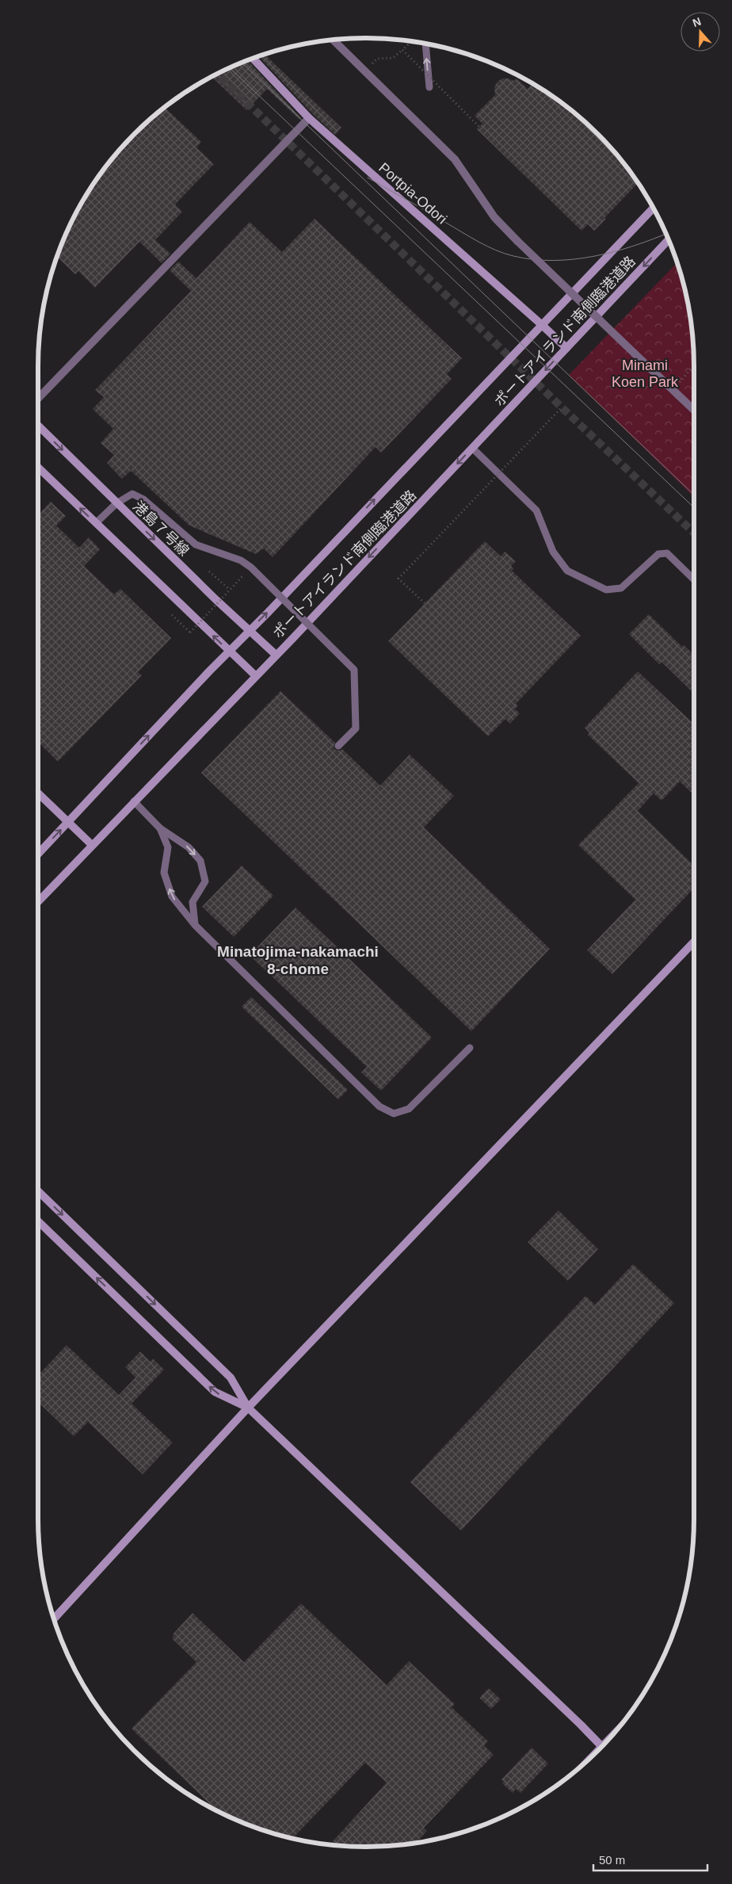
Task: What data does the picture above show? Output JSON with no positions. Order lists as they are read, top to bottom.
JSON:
{
  "streets": {
    "street": ["Portpia-Odori", "ポートアイランド南側臨港道路", "港島７号線"]
  },
  "crossings": [
    ["Portpia-Odori", "ポートアイランド南側臨港道路"],
    ["ポートアイランド南側臨港道路", "港島７号線"]
  ],
  "districts": ["Minatojima-nakamachi 8-chome"],
  "parks": ["Minami Koen Park"],
  "scale_bar": "50 m",
  "north": "top"
}
